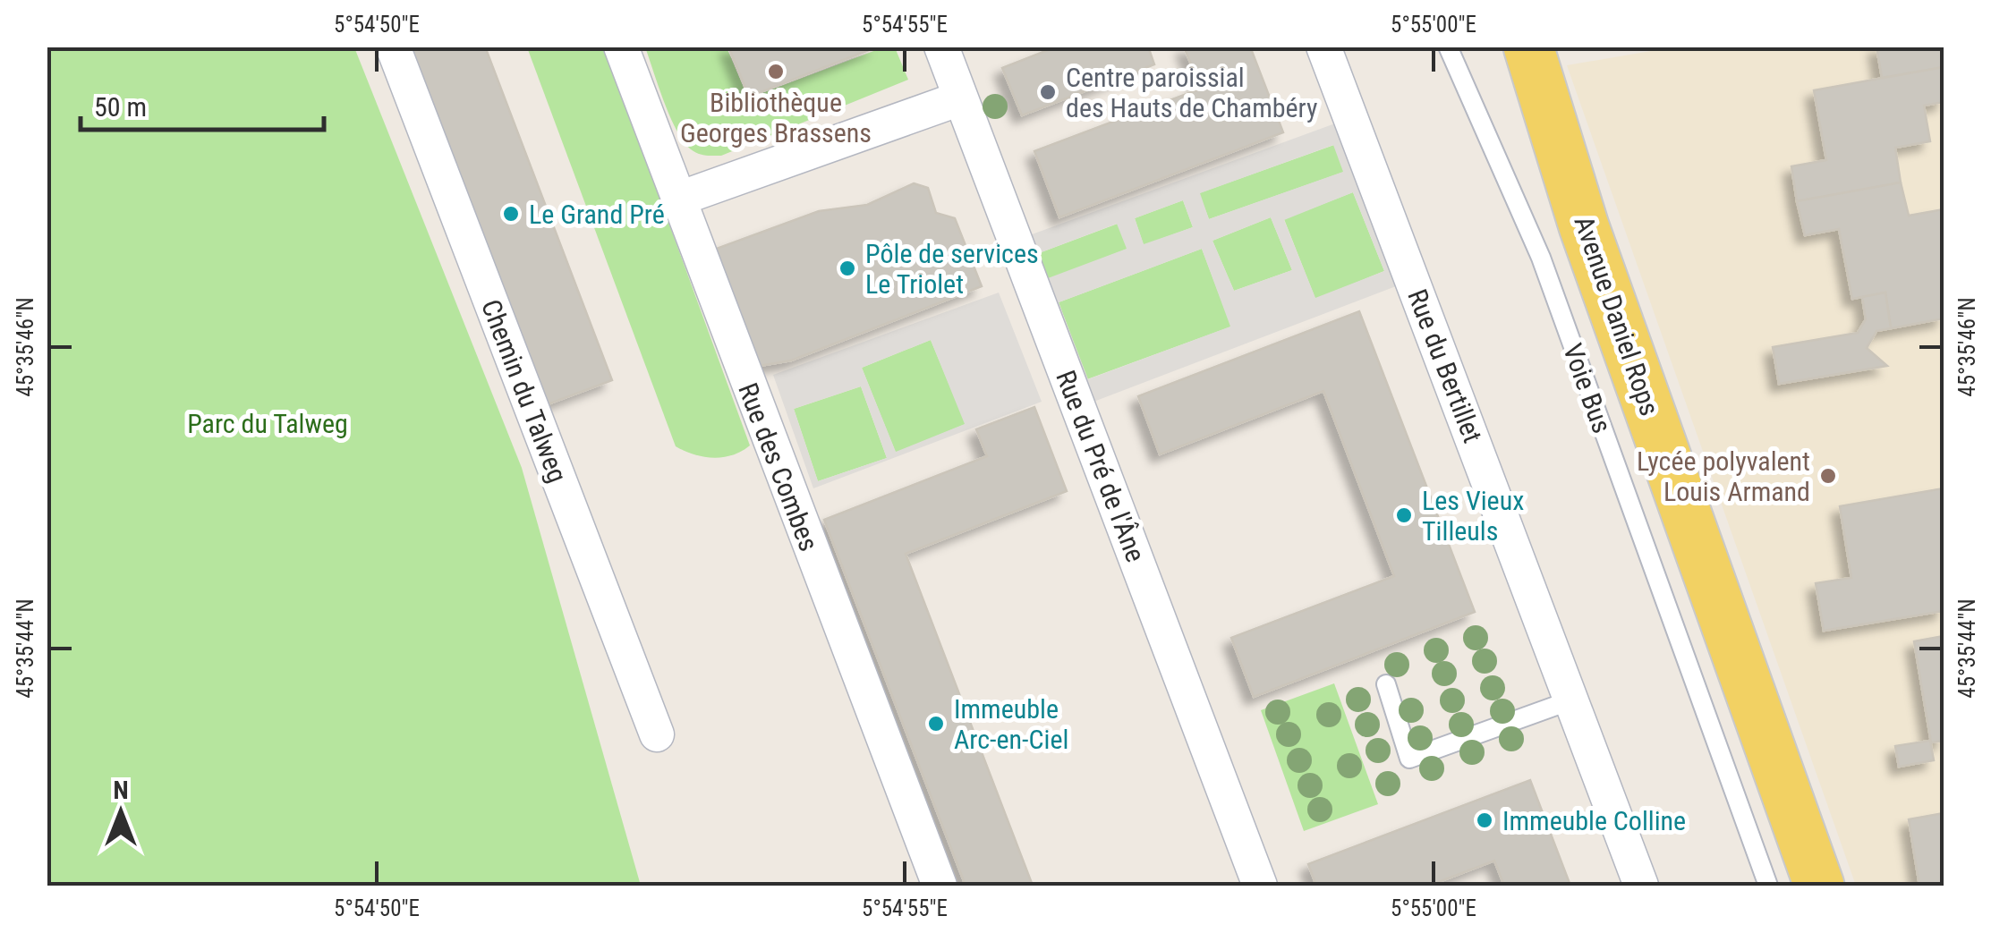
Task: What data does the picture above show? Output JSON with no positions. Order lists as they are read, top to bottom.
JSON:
{
  "streets": {
    "main road": ["Avenue Daniel Rops"],
    "street": [
      "Rue du Bertillet",
      "Chemin du Talweg",
      "Rue du Pré de l'Âne",
      "Rue des Combes"
    ],
    "lane": ["Voie Bus"]
  },
  "parks": ["Parc du Talweg"],
  "places": [
    "Bibliothèque Georges Brassens",
    "Centre paroissial des Hauts de Chambéry",
    "Le Grand Pré",
    "Pôle de services Le Triolet",
    "Lycée polyvalent Louis Armand",
    "Les Vieux Tilleuls",
    "Immeuble Arc-en-Ciel",
    "Immeuble Colline"
  ],
  "scale_bar": "50 m",
  "north": "top",
  "coordinates": [
    "5°54'50\"E",
    "5°54'55\"E",
    "5°55'00\"E",
    "45°35'46\"N",
    "45°35'44\"N"
  ]
}
